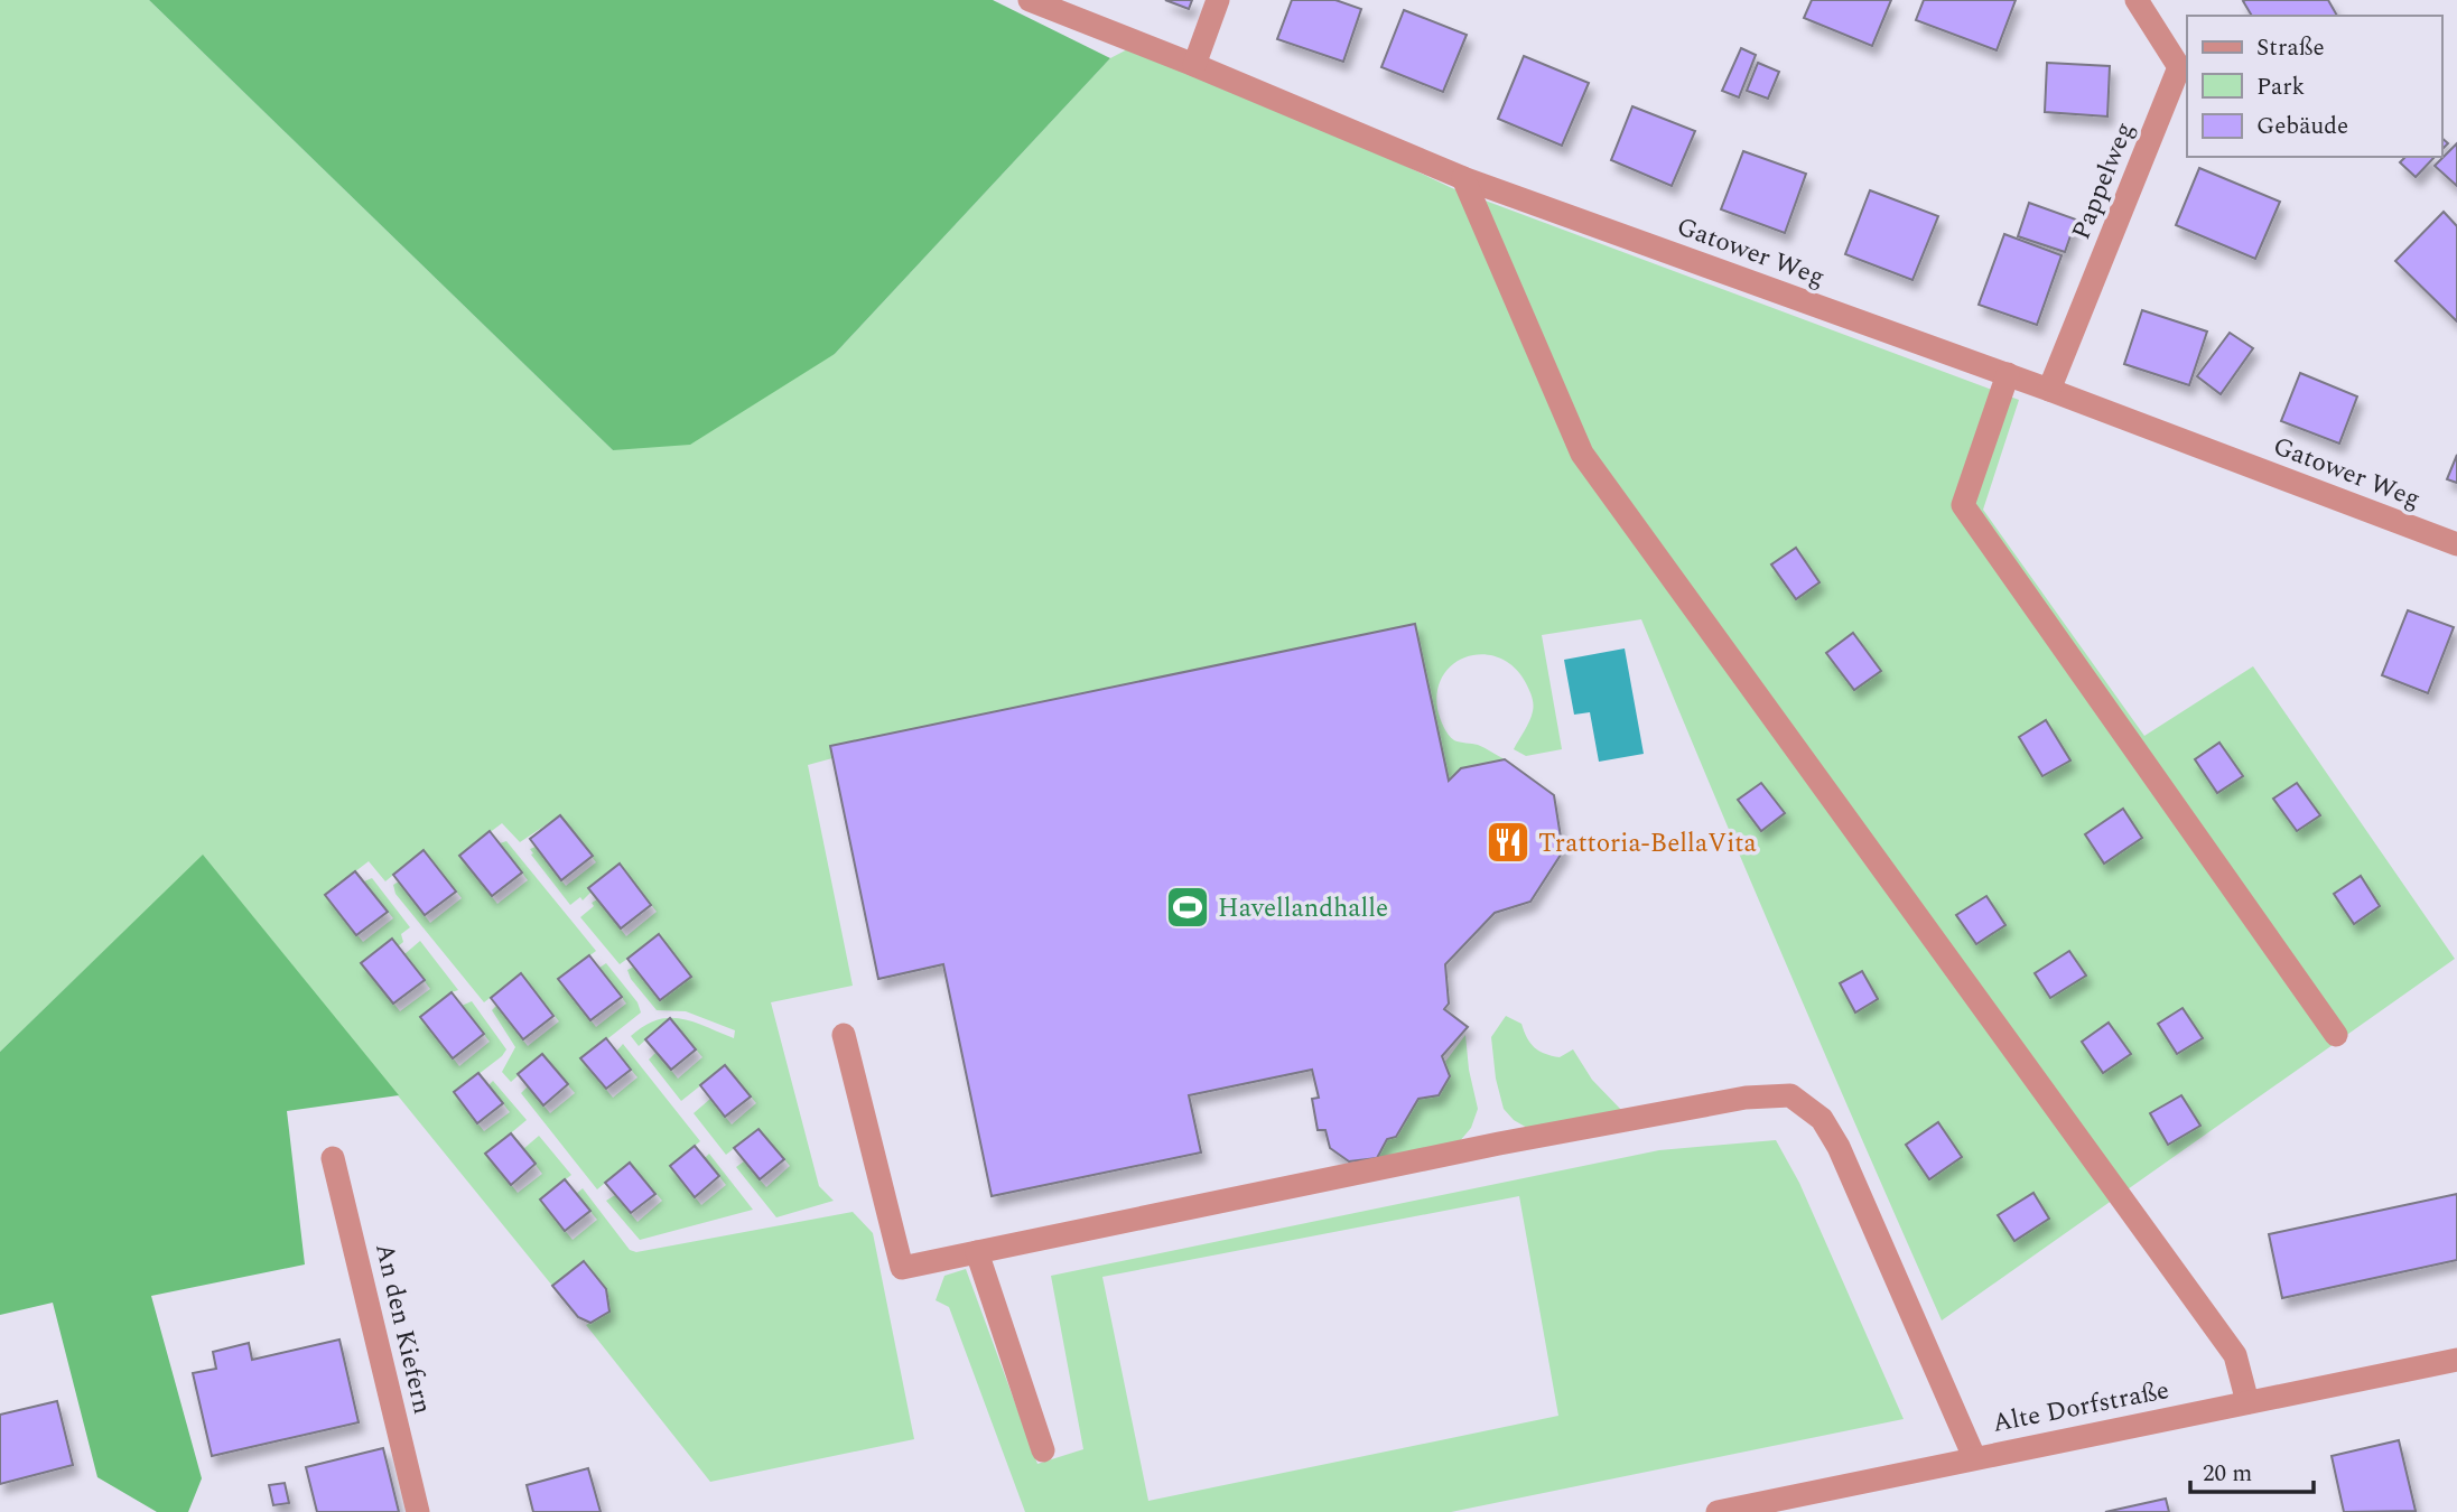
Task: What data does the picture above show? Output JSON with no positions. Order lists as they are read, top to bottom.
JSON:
{
  "streets": {
    "street": [
      "Pappelweg",
      "Gatower Weg",
      "An den Kiefern",
      "Alte Dorfstraße"
    ]
  },
  "crossings": [
    ["Pappelweg", "Gatower Weg"]
  ],
  "places": {
    "restaurant": ["Trattoria-BellaVita"],
    "sports": ["Havellandhalle"]
  },
  "legend": ["Straße", "Park", "Gebäude"],
  "scale_bar": "20 m"
}
